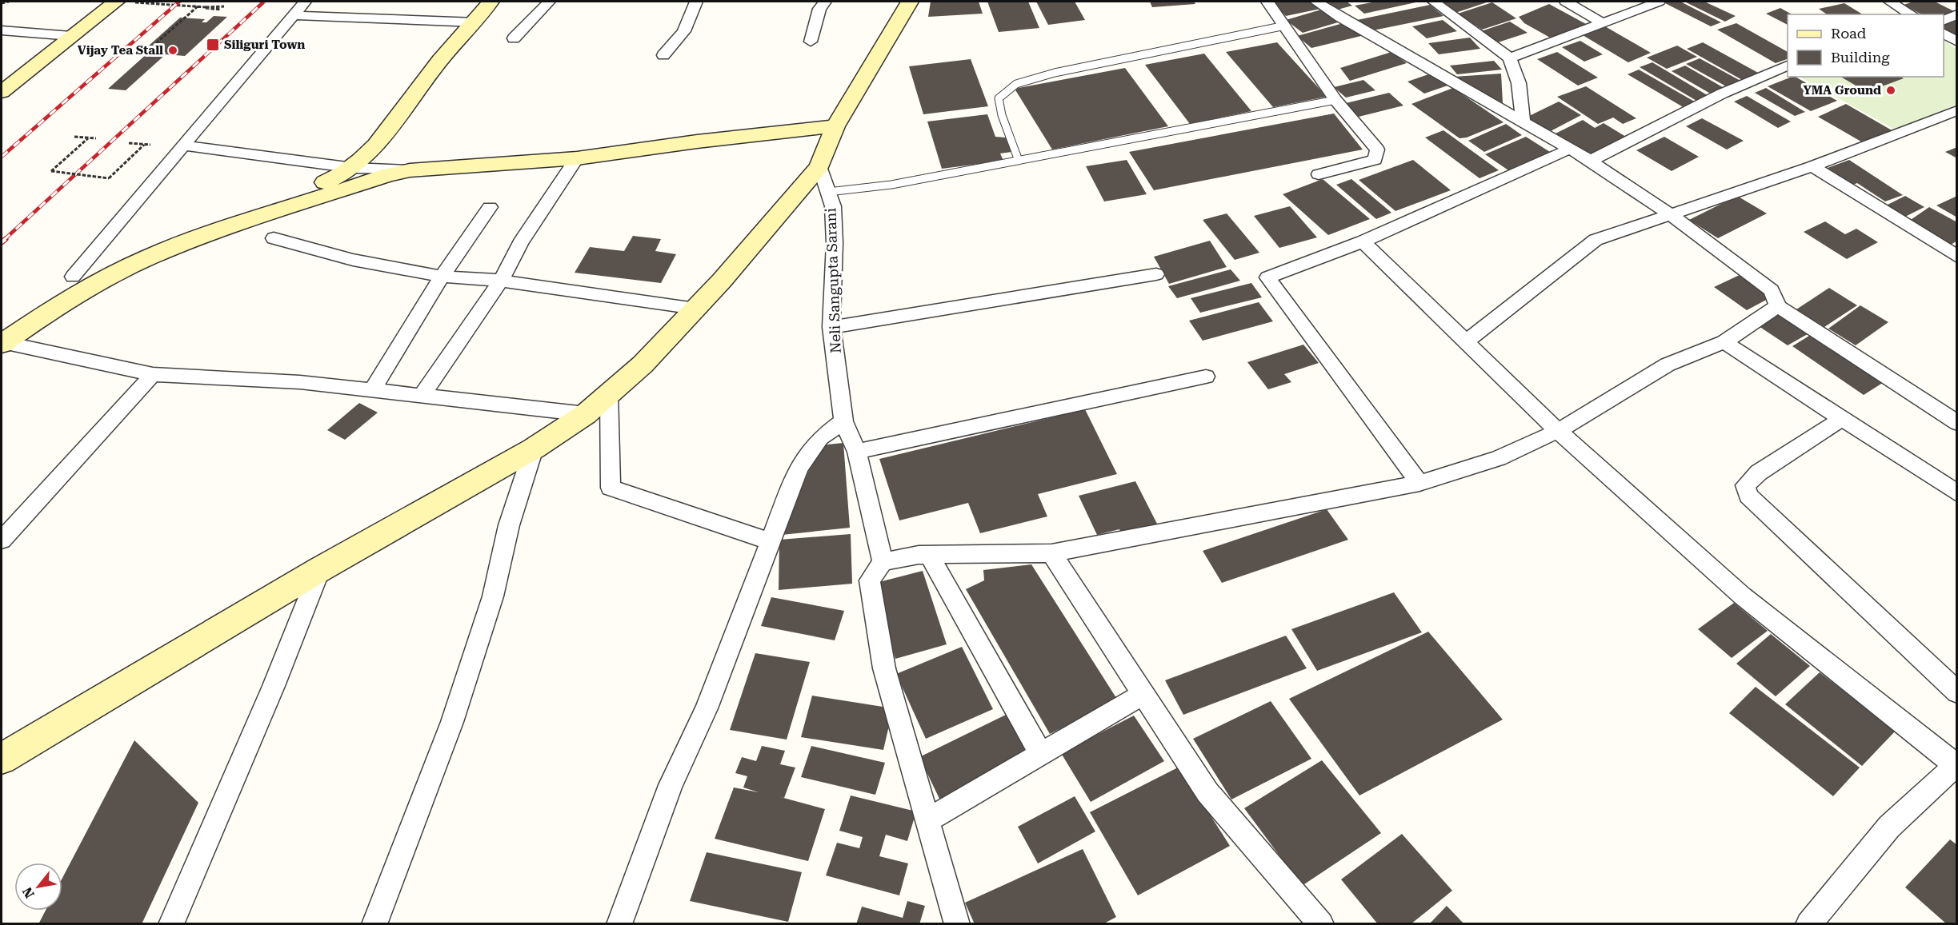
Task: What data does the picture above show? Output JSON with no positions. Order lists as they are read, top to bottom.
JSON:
{
  "streets": {
    "street": ["Neli Sangupta Sarani"]
  },
  "places": {
    "transit": ["Siliguri Town"],
    "other": ["Vijay Tea Stall", "YMA Ground"]
  },
  "legend": ["Road", "Building"],
  "north": "bottom left"
}
